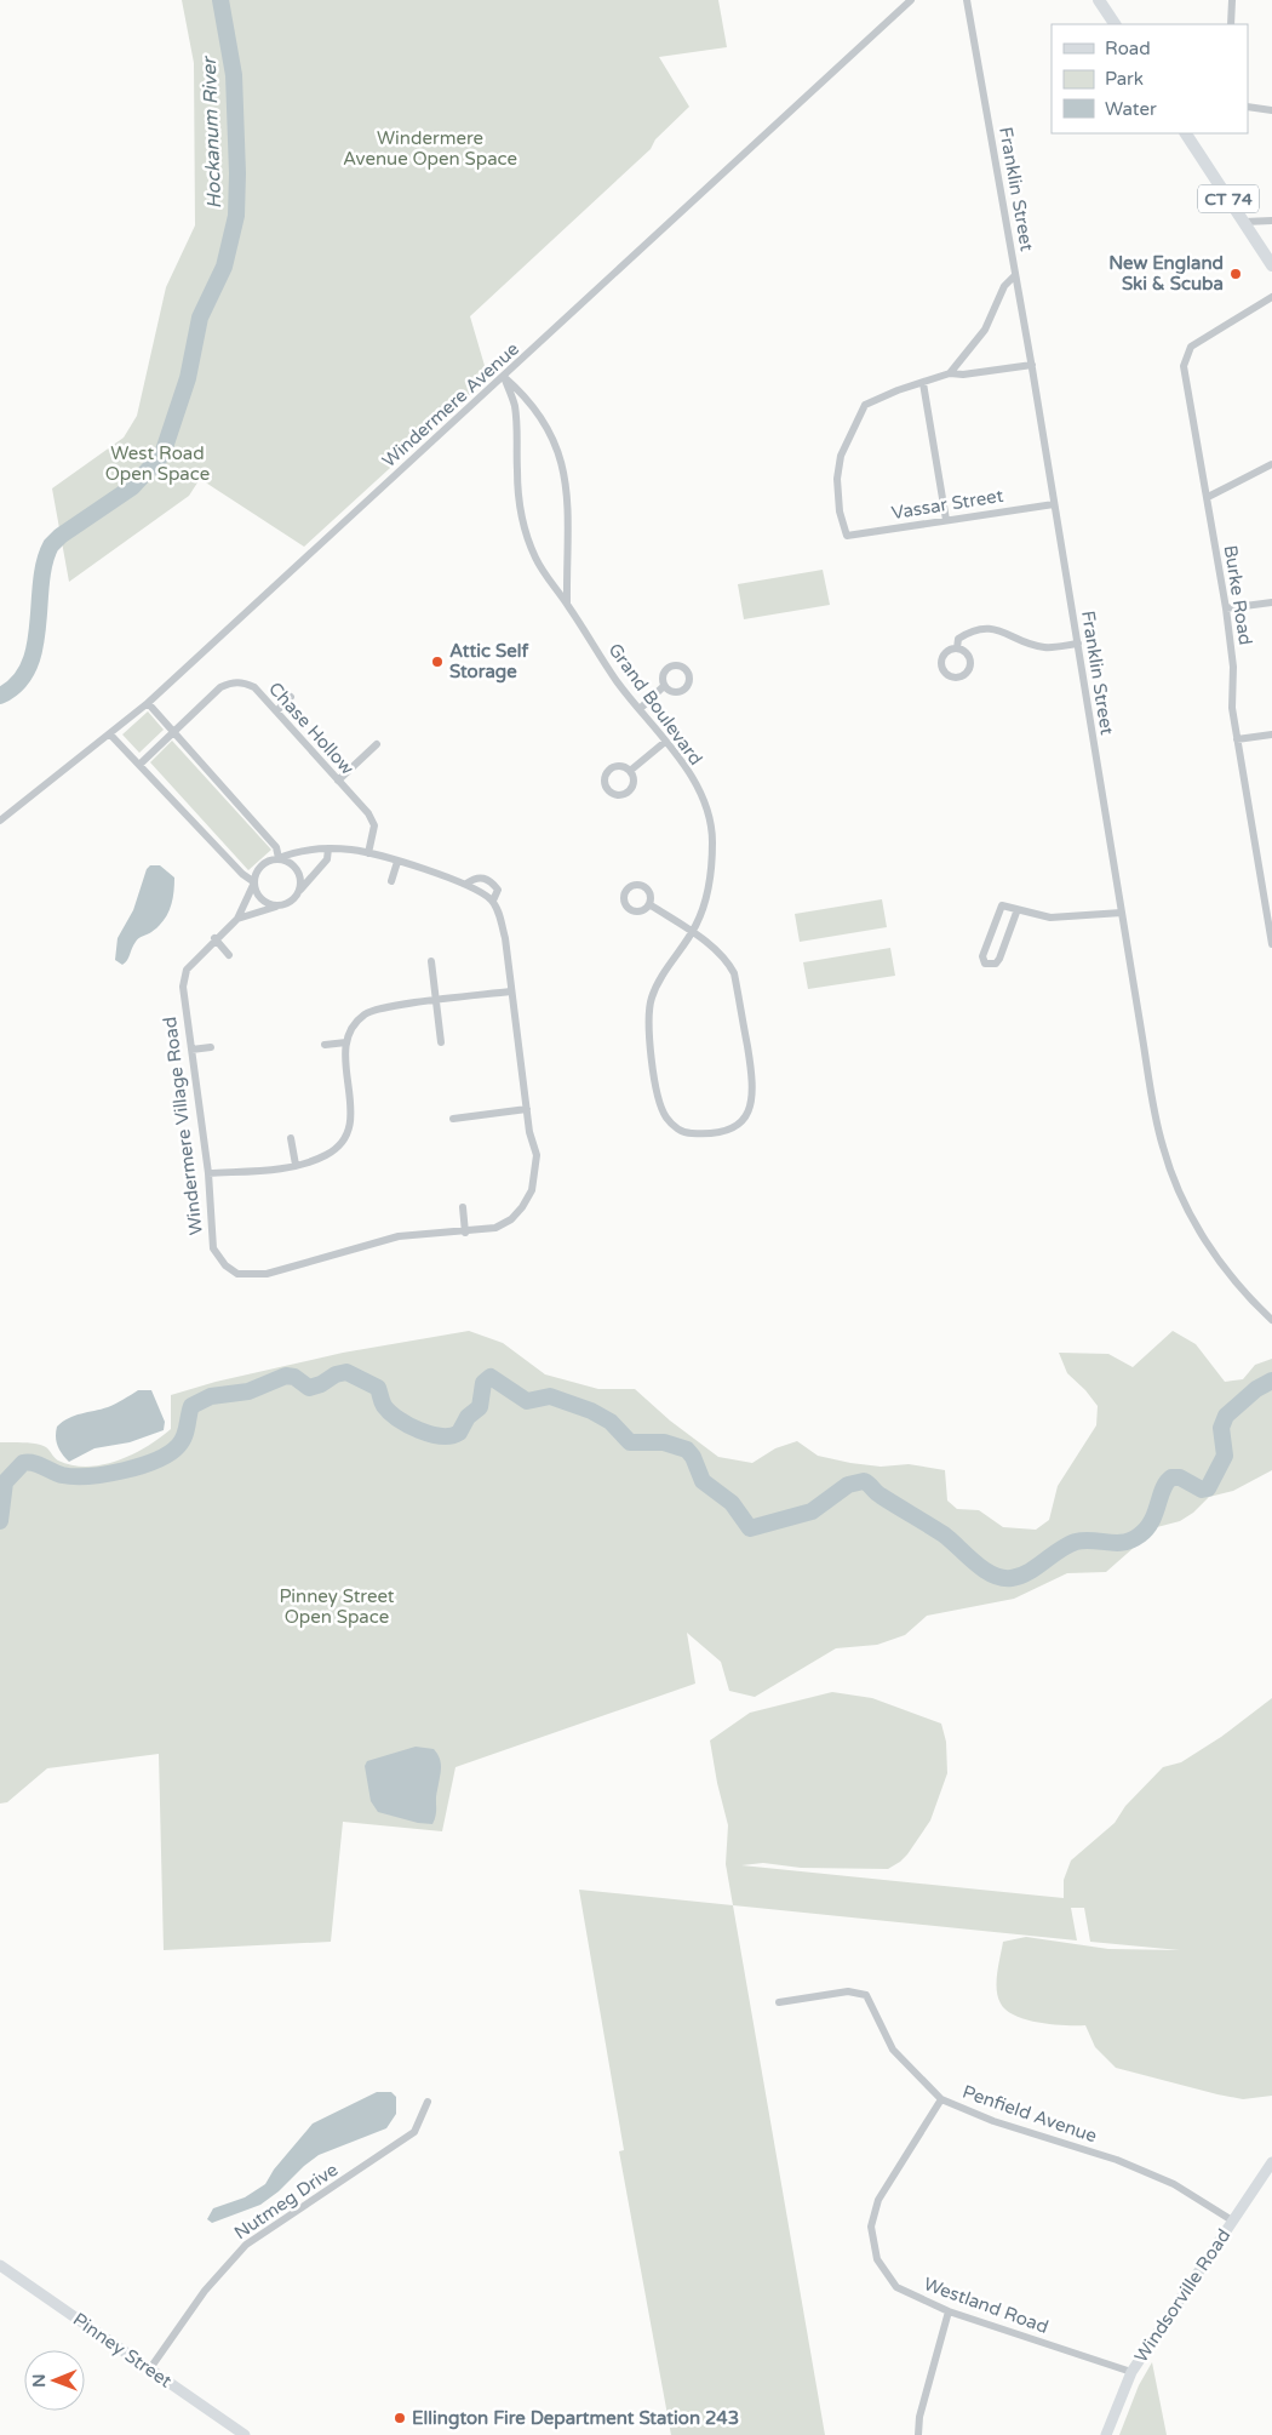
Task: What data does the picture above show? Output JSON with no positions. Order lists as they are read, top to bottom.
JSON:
{
  "streets": {
    "main road": ["CT 74", "Windsorville Road", "Pinney Street"],
    "street": [
      "Franklin Street",
      "Windermere Avenue",
      "Vassar Street",
      "Burke Road",
      "Grand Boulevard",
      "Chase Hollow",
      "Windermere Village Road",
      "Penfield Avenue",
      "Nutmeg Drive",
      "Westland Road"
    ]
  },
  "crossings": [
    ["Franklin Street", "Vassar Street"],
    ["Windermere Avenue", "Grand Boulevard"],
    ["Chase Hollow", "Windermere Village Road"],
    ["Penfield Avenue", "Windsorville Road"],
    ["Penfield Avenue", "Westland Road"],
    ["Nutmeg Drive", "Pinney Street"],
    ["Windsorville Road", "Westland Road"]
  ],
  "water": ["Hockanum River"],
  "parks": ["Windermere Avenue Open Space", "West Road Open Space", "Pinney Street Open Space"],
  "places": ["New England Ski & Scuba", "Attic Self Storage", "Ellington Fire Department Station 243"],
  "legend": ["Road", "Park", "Water"],
  "north": "left"
}
